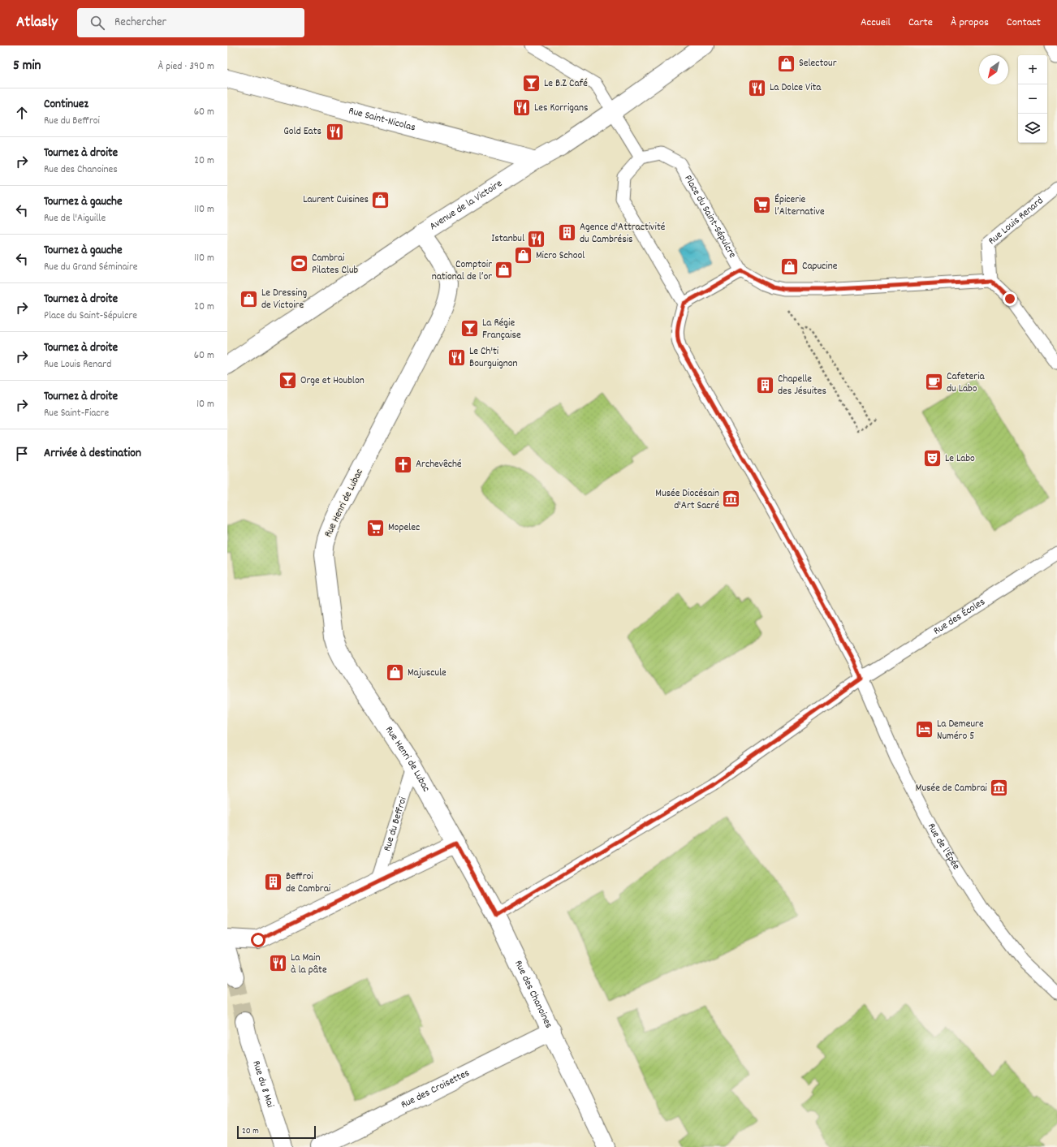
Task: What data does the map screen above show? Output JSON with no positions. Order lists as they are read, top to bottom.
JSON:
{
  "streets": {
    "street": [
      "Rue Saint-Nicolas",
      "Avenue de la Victoire",
      "Rue Henri de Lubac",
      "Rue des Chanoines",
      "Rue du 8 Mai",
      "Rue des Croisettes"
    ],
    "lane": [
      "Place du Saint-Sépulcre",
      "Rue Louis Renard",
      "Rue des Écoles",
      "Rue du Beffroi",
      "Rue de l'Épée"
    ]
  },
  "crossings": [
    ["Rue Saint-Nicolas", "Avenue de la Victoire"],
    ["Avenue de la Victoire", "Rue Henri de Lubac"],
    ["Place du Saint-Sépulcre", "Rue de l'Épée"],
    ["Rue Henri de Lubac", "Rue du Beffroi"],
    ["Rue Henri de Lubac", "Rue des Chanoines"],
    ["Rue des Écoles", "Rue de l'Épée"],
    ["Rue des Écoles", "Rue des Chanoines"],
    ["Rue des Chanoines", "Rue des Croisettes"]
  ],
  "places": {
    "shop": [
      "Selectour",
      "Laurent Cuisines",
      "Micro School",
      "Capucine",
      "Comptoir national de l’or",
      "Le Dressing de Victoire",
      "Majuscule"
    ],
    "bar": ["Le B.Z Café", "La Régie Française", "Orge et Houblon"],
    "restaurant": [
      "La Dolce Vita",
      "Les Korrigans",
      "Gold Eats",
      "Istanbul",
      "Le Ch'ti Bourguignon",
      "La Main à la pâte"
    ],
    "supermarket": ["Épicerie l’Alternative", "Mopelec"],
    "building": ["Agence d'Attractivité du Cambrésis", "Chapelle des Jésuites", "Beffroi de Cambrai"],
    "sports": ["Cambrai Pilates Club"],
    "cafe": ["Cafeteria du Labo"],
    "theatre": ["Le Labo"],
    "church": ["Archevêché"],
    "museum": ["Musée Diocésain d'Art Sacré", "Musée de Cambrai"],
    "hotel": ["La Demeure Numéro 5"]
  },
  "scale_bar": "20 m",
  "north": "bottom left",
  "page": {
    "header": "Atlasly",
    "search": "Rechercher",
    "nav": [
      "Accueil",
      "Carte",
      "À propos",
      "Contact"
    ],
    "heading": ["5 min", "À pied · 390 m"],
    "map_buttons": ["+", "−"],
    "list": [
      ["Continuez", "Rue du Beffroi", "60 m"],
      ["Tournez à droite", "Rue des Chanoines", "20 m"],
      ["Tournez à gauche", "Rue de l'Aiguille", "110 m"],
      ["Tournez à gauche", "Rue du Grand Séminaire", "110 m"],
      ["Tournez à droite", "Place du Saint-Sépulcre", "20 m"],
      ["Tournez à droite", "Rue Louis Renard", "60 m"],
      ["Tournez à droite", "Rue Saint-Fiacre", "10 m"],
      "Arrivée à destination"
    ],
    "scale": "20 m"
  }
}
